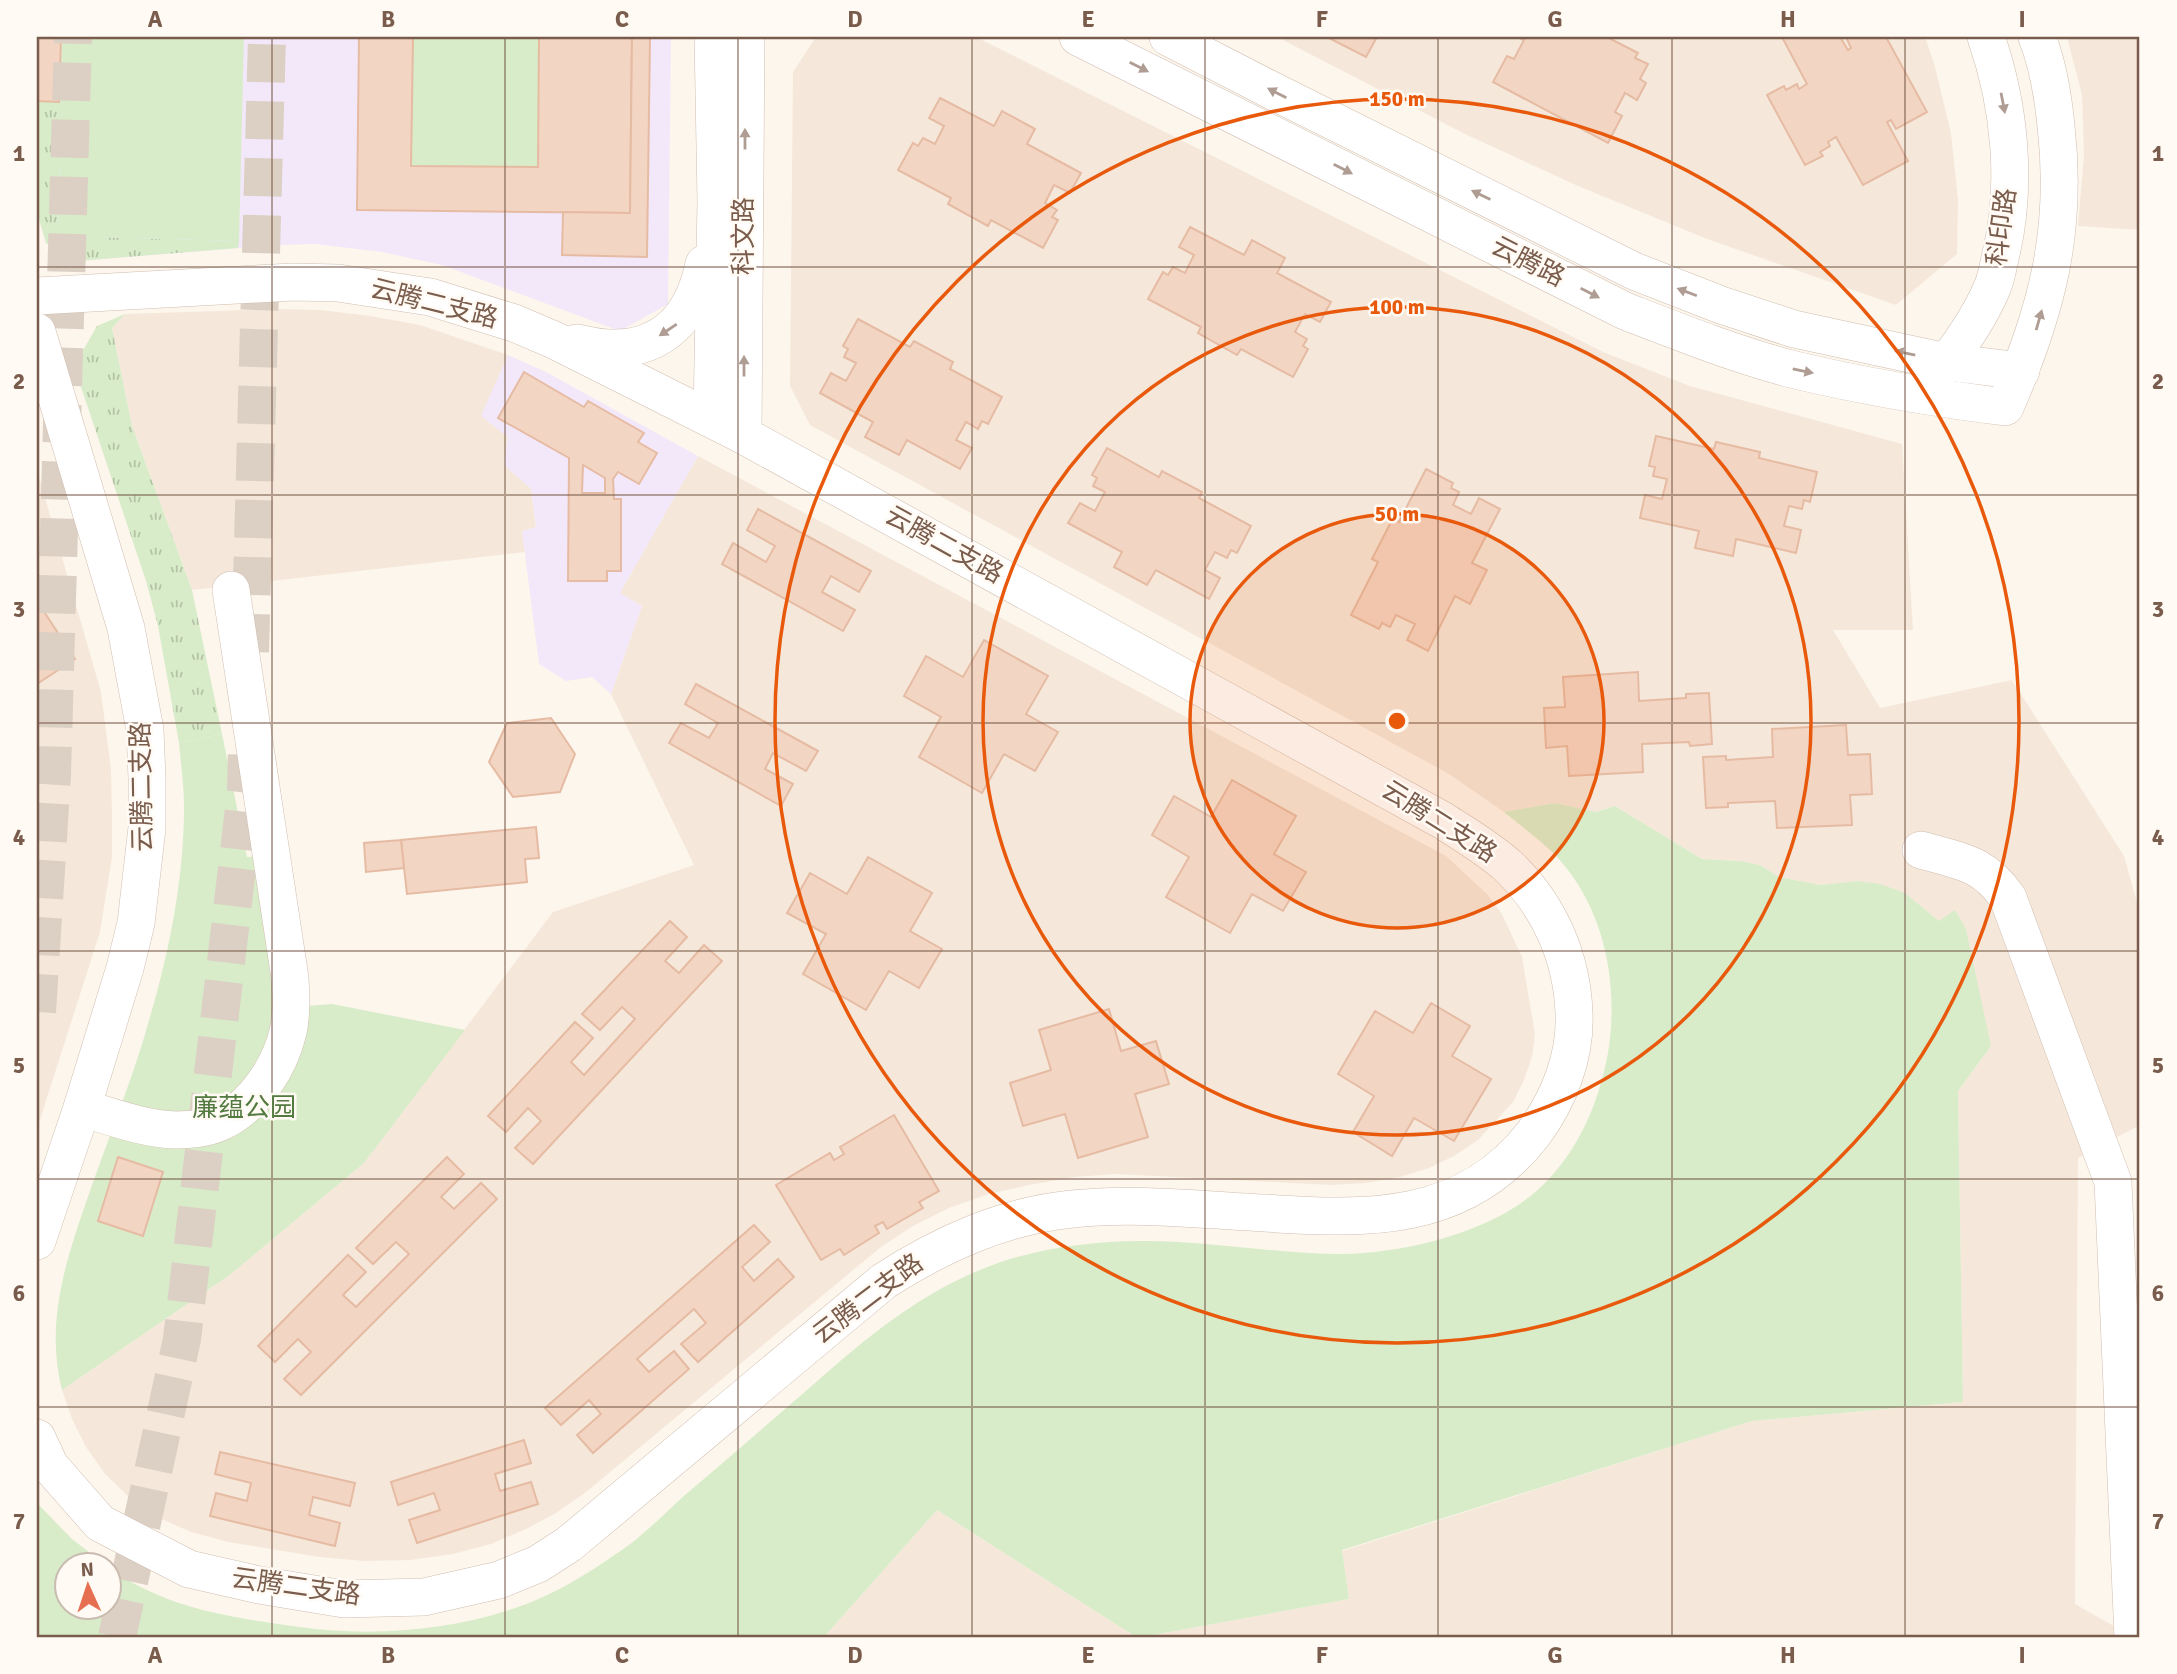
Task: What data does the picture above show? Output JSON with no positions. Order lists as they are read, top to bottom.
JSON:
{
  "streets": {
    "street": [
      "科印路",
      "科文路",
      "云腾路",
      "云腾二支路"
    ]
  },
  "crossings": [
    ["科印路", "云腾路"],
    ["科文路", "云腾二支路"]
  ],
  "parks": ["廉蕴公园"],
  "north": "top",
  "grid": {
    "columns": [
      "A",
      "B",
      "C",
      "D",
      "E",
      "F",
      "G",
      "H",
      "I"
    ],
    "rows": [
      "1",
      "2",
      "3",
      "4",
      "5",
      "6",
      "7"
    ]
  },
  "rings": ["150 m", "100 m", "50 m"]
}
